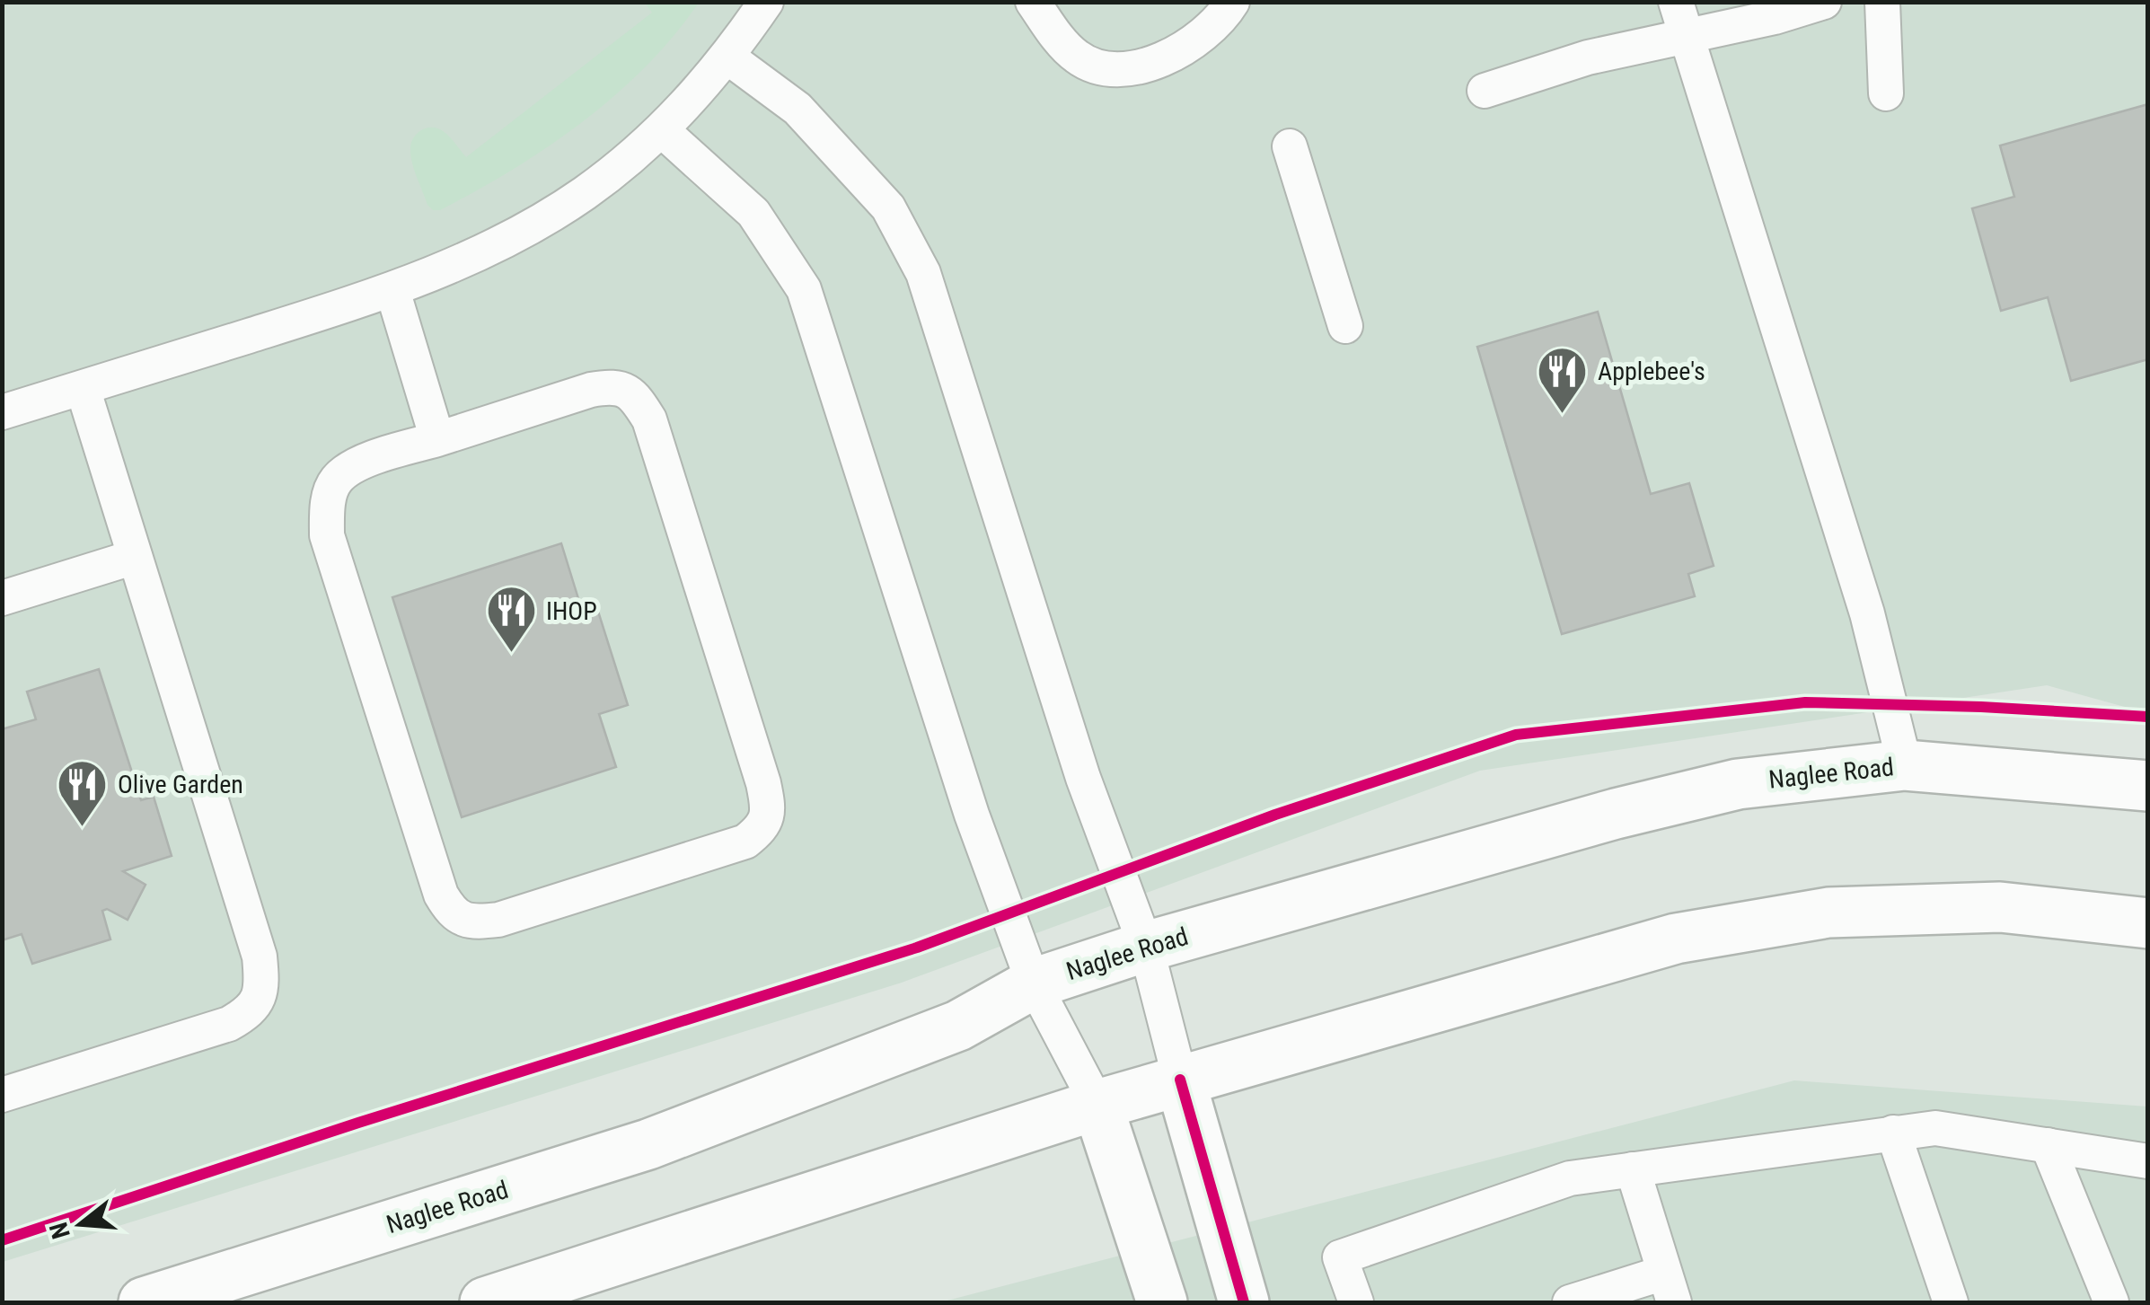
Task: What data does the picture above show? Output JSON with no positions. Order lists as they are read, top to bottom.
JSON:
{
  "streets": {
    "main road": ["Naglee Road"]
  },
  "places": {
    "restaurant": ["Applebee's", "IHOP", "Olive Garden"]
  },
  "north": "left"
}
